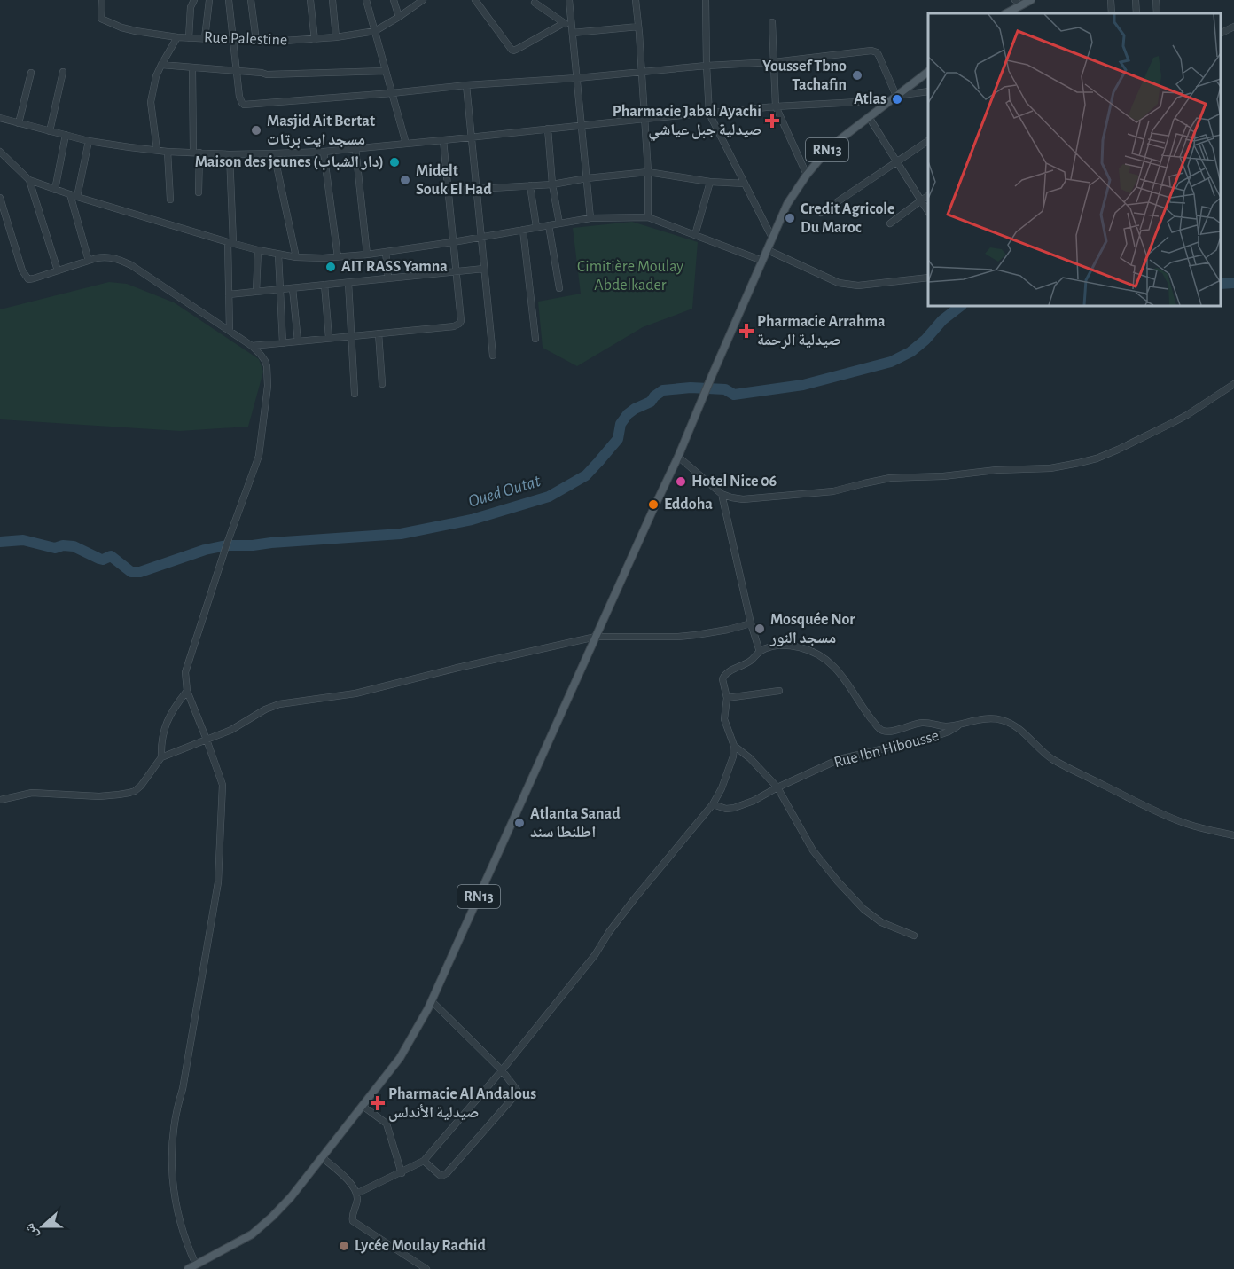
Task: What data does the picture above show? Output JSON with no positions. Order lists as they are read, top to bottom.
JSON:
{
  "streets": {
    "main road": ["RN13"],
    "street": ["Rue Palestine", "Rue Ibn Hibousse"]
  },
  "water": ["Oued Outat"],
  "parks": ["Cimitière Moulay Abdelkader"],
  "places": {
    "other": [
      "Youssef Tbno Tachafin",
      "Atlas",
      "Masjid Ait Bertat مسجد ايت برتات",
      "Maison des jeunes (دار الشباب)",
      "Midelt Souk El Had",
      "Credit Agricole Du Maroc",
      "AIT RASS Yamna",
      "Hotel Nice 06",
      "Eddoha",
      "Mosquée Nor مسجد النور",
      "Atlanta Sanad اطلنطا سند",
      "Lycée Moulay Rachid"
    ],
    "health": ["Pharmacie Jabal Ayachi صيدلية جبل عياشي", "Pharmacie Arrahma صيدلية الرحمة", "Pharmacie Al Andalous صيدلية الأندلس"]
  },
  "north": "left"
}
